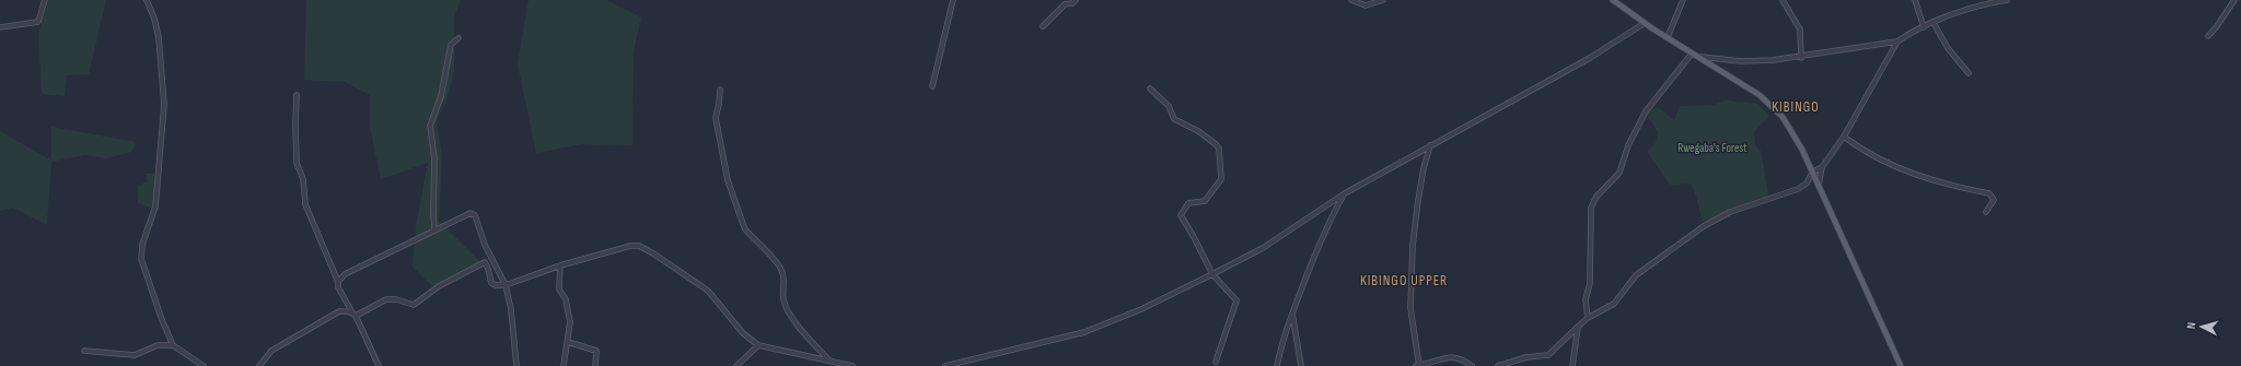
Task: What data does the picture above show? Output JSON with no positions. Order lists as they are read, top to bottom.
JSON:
{
  "districts": ["KIBINGO", "KIBINGO UPPER"],
  "parks": ["Rwegaba's Forest"],
  "north": "left"
}
